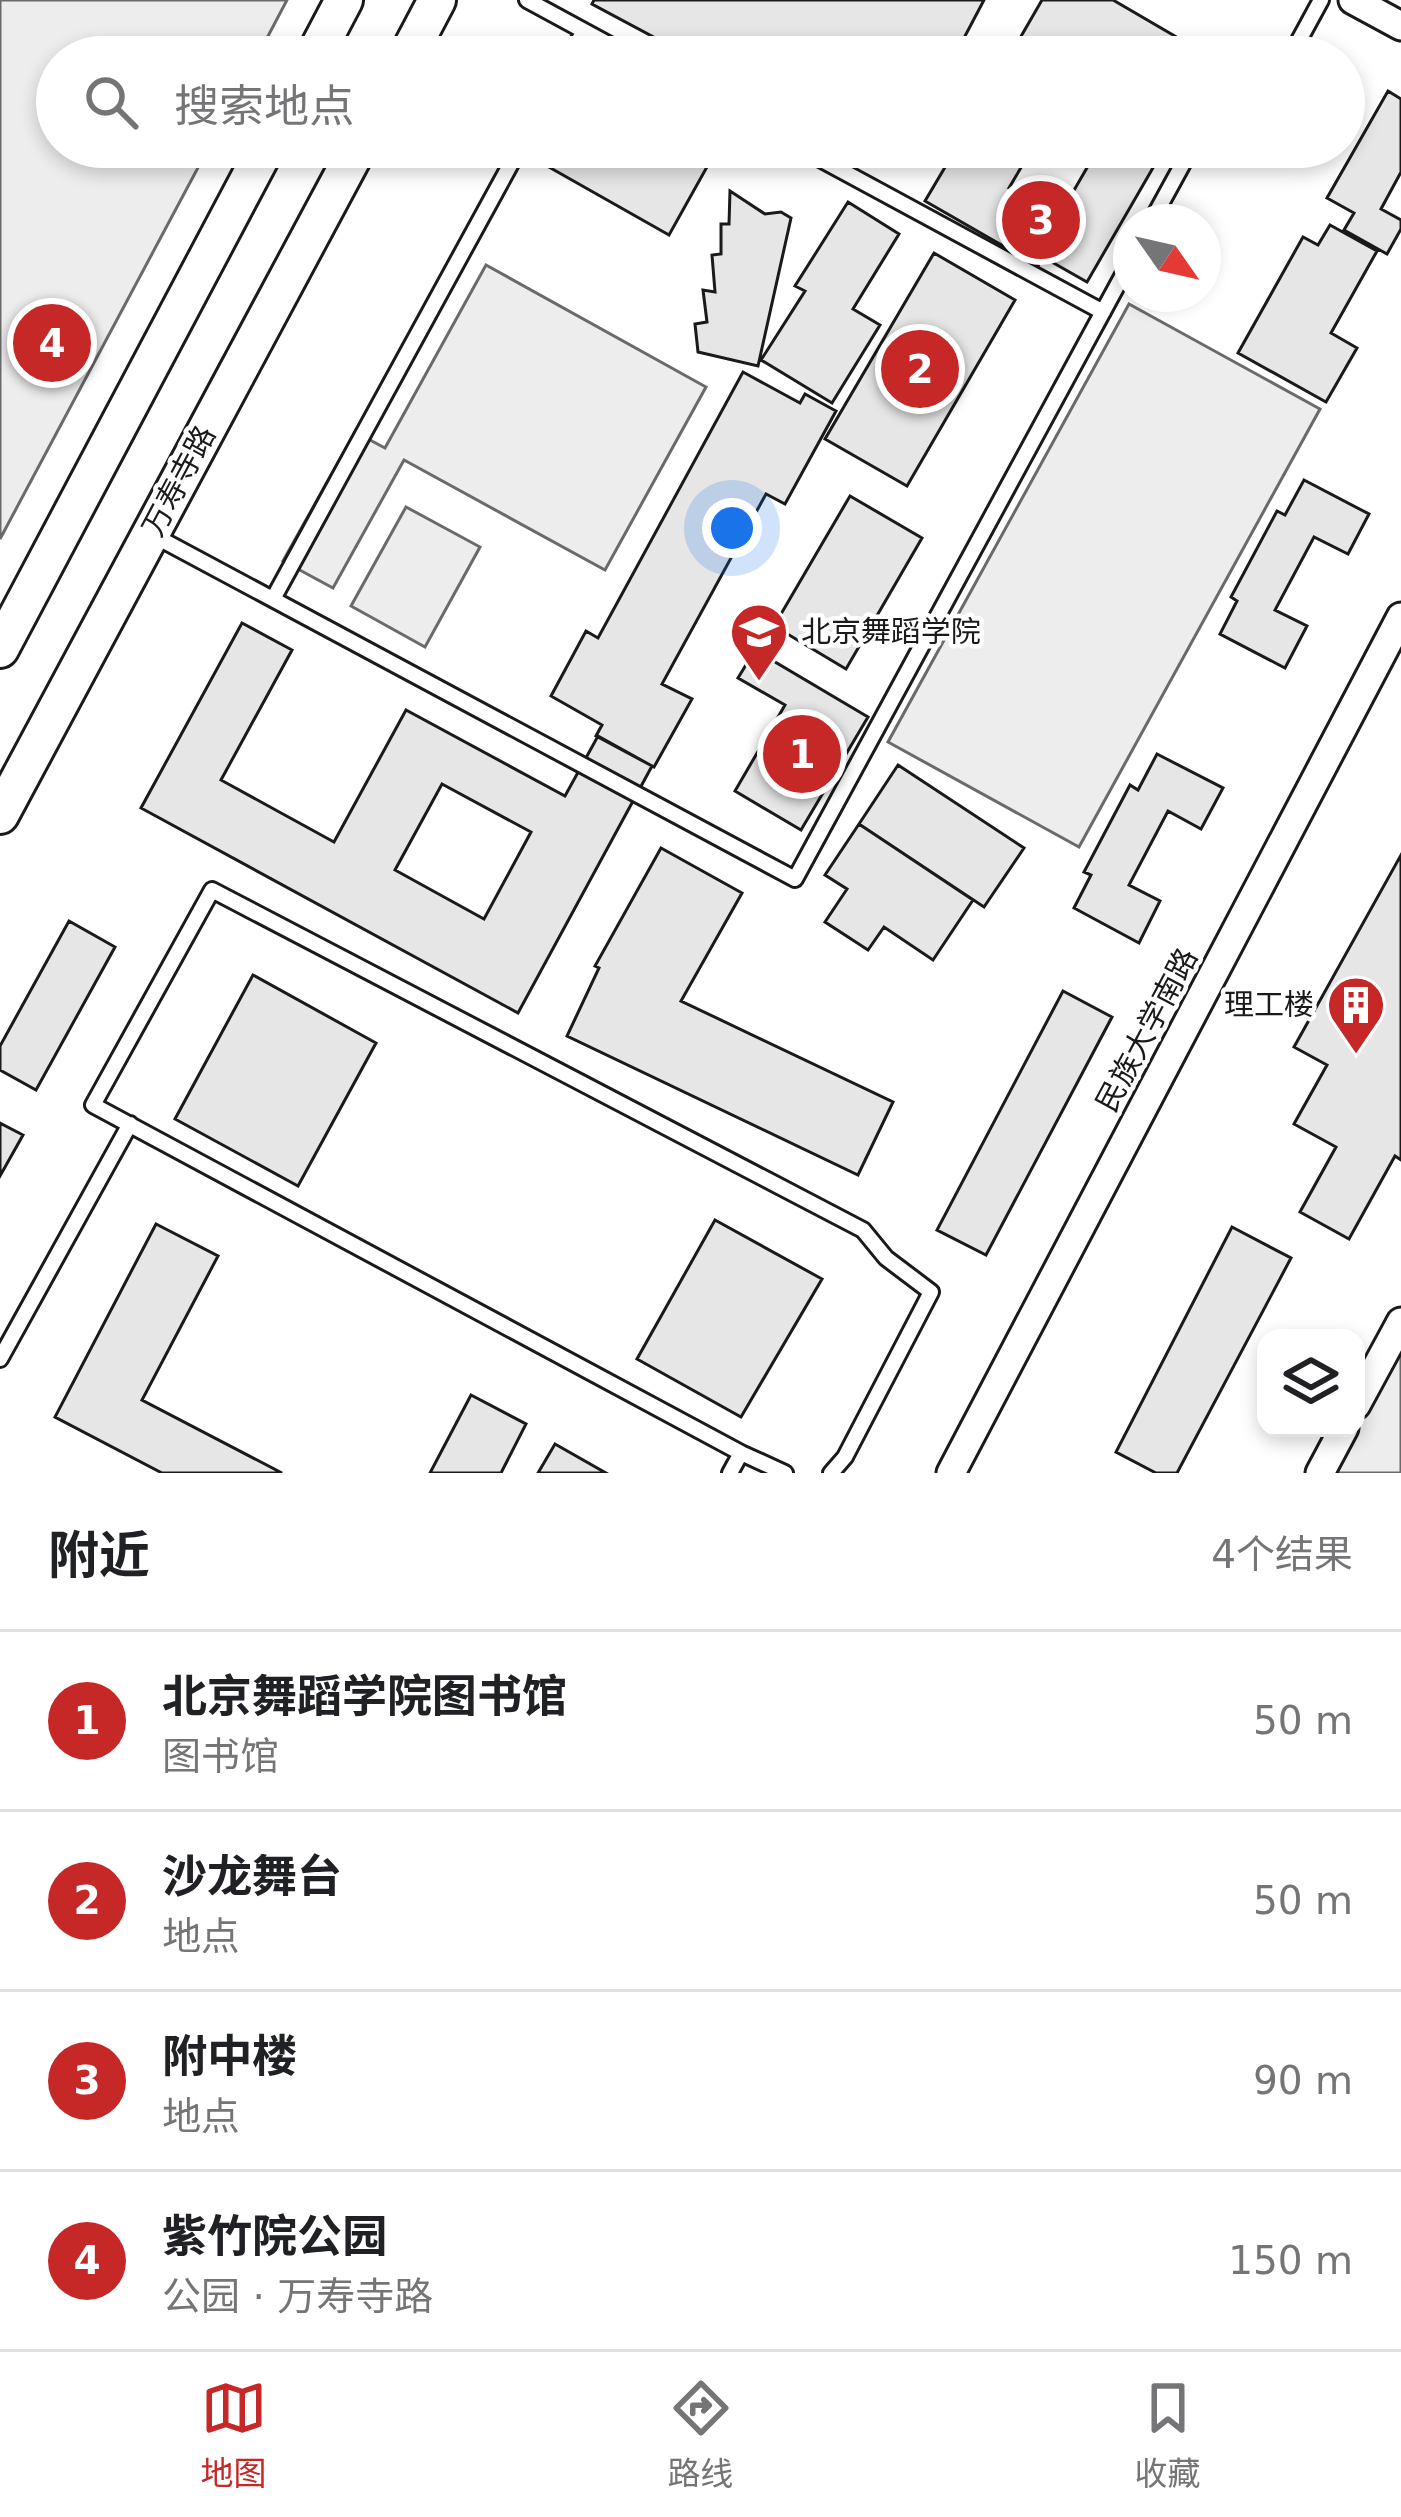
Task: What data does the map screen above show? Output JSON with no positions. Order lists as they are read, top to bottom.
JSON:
{
  "streets": {
    "street": ["万寿寺路", "民族大学南路"]
  },
  "places": {
    "school or university": ["北京舞蹈学院"],
    "building": ["理工楼"]
  },
  "north": "bottom right",
  "page": {
    "search": "搜索地点",
    "pins": [
      "3",
      "4",
      "2",
      "1"
    ],
    "heading": ["附近", "4个结果"],
    "list": [
      {
        "mark": "1",
        "name": "北京舞蹈学院图书馆",
        "note": "图书馆",
        "value": "50 m"
      },
      {
        "mark": "2",
        "name": "沙龙舞台",
        "note": "地点",
        "value": "50 m"
      },
      {
        "mark": "3",
        "name": "附中楼",
        "note": "地点",
        "value": "90 m"
      },
      {
        "mark": "4",
        "name": "紫竹院公园",
        "note": "公园 · 万寿寺路",
        "value": "150 m"
      }
    ],
    "nav": ["地图", "路线", "收藏"]
  }
}
